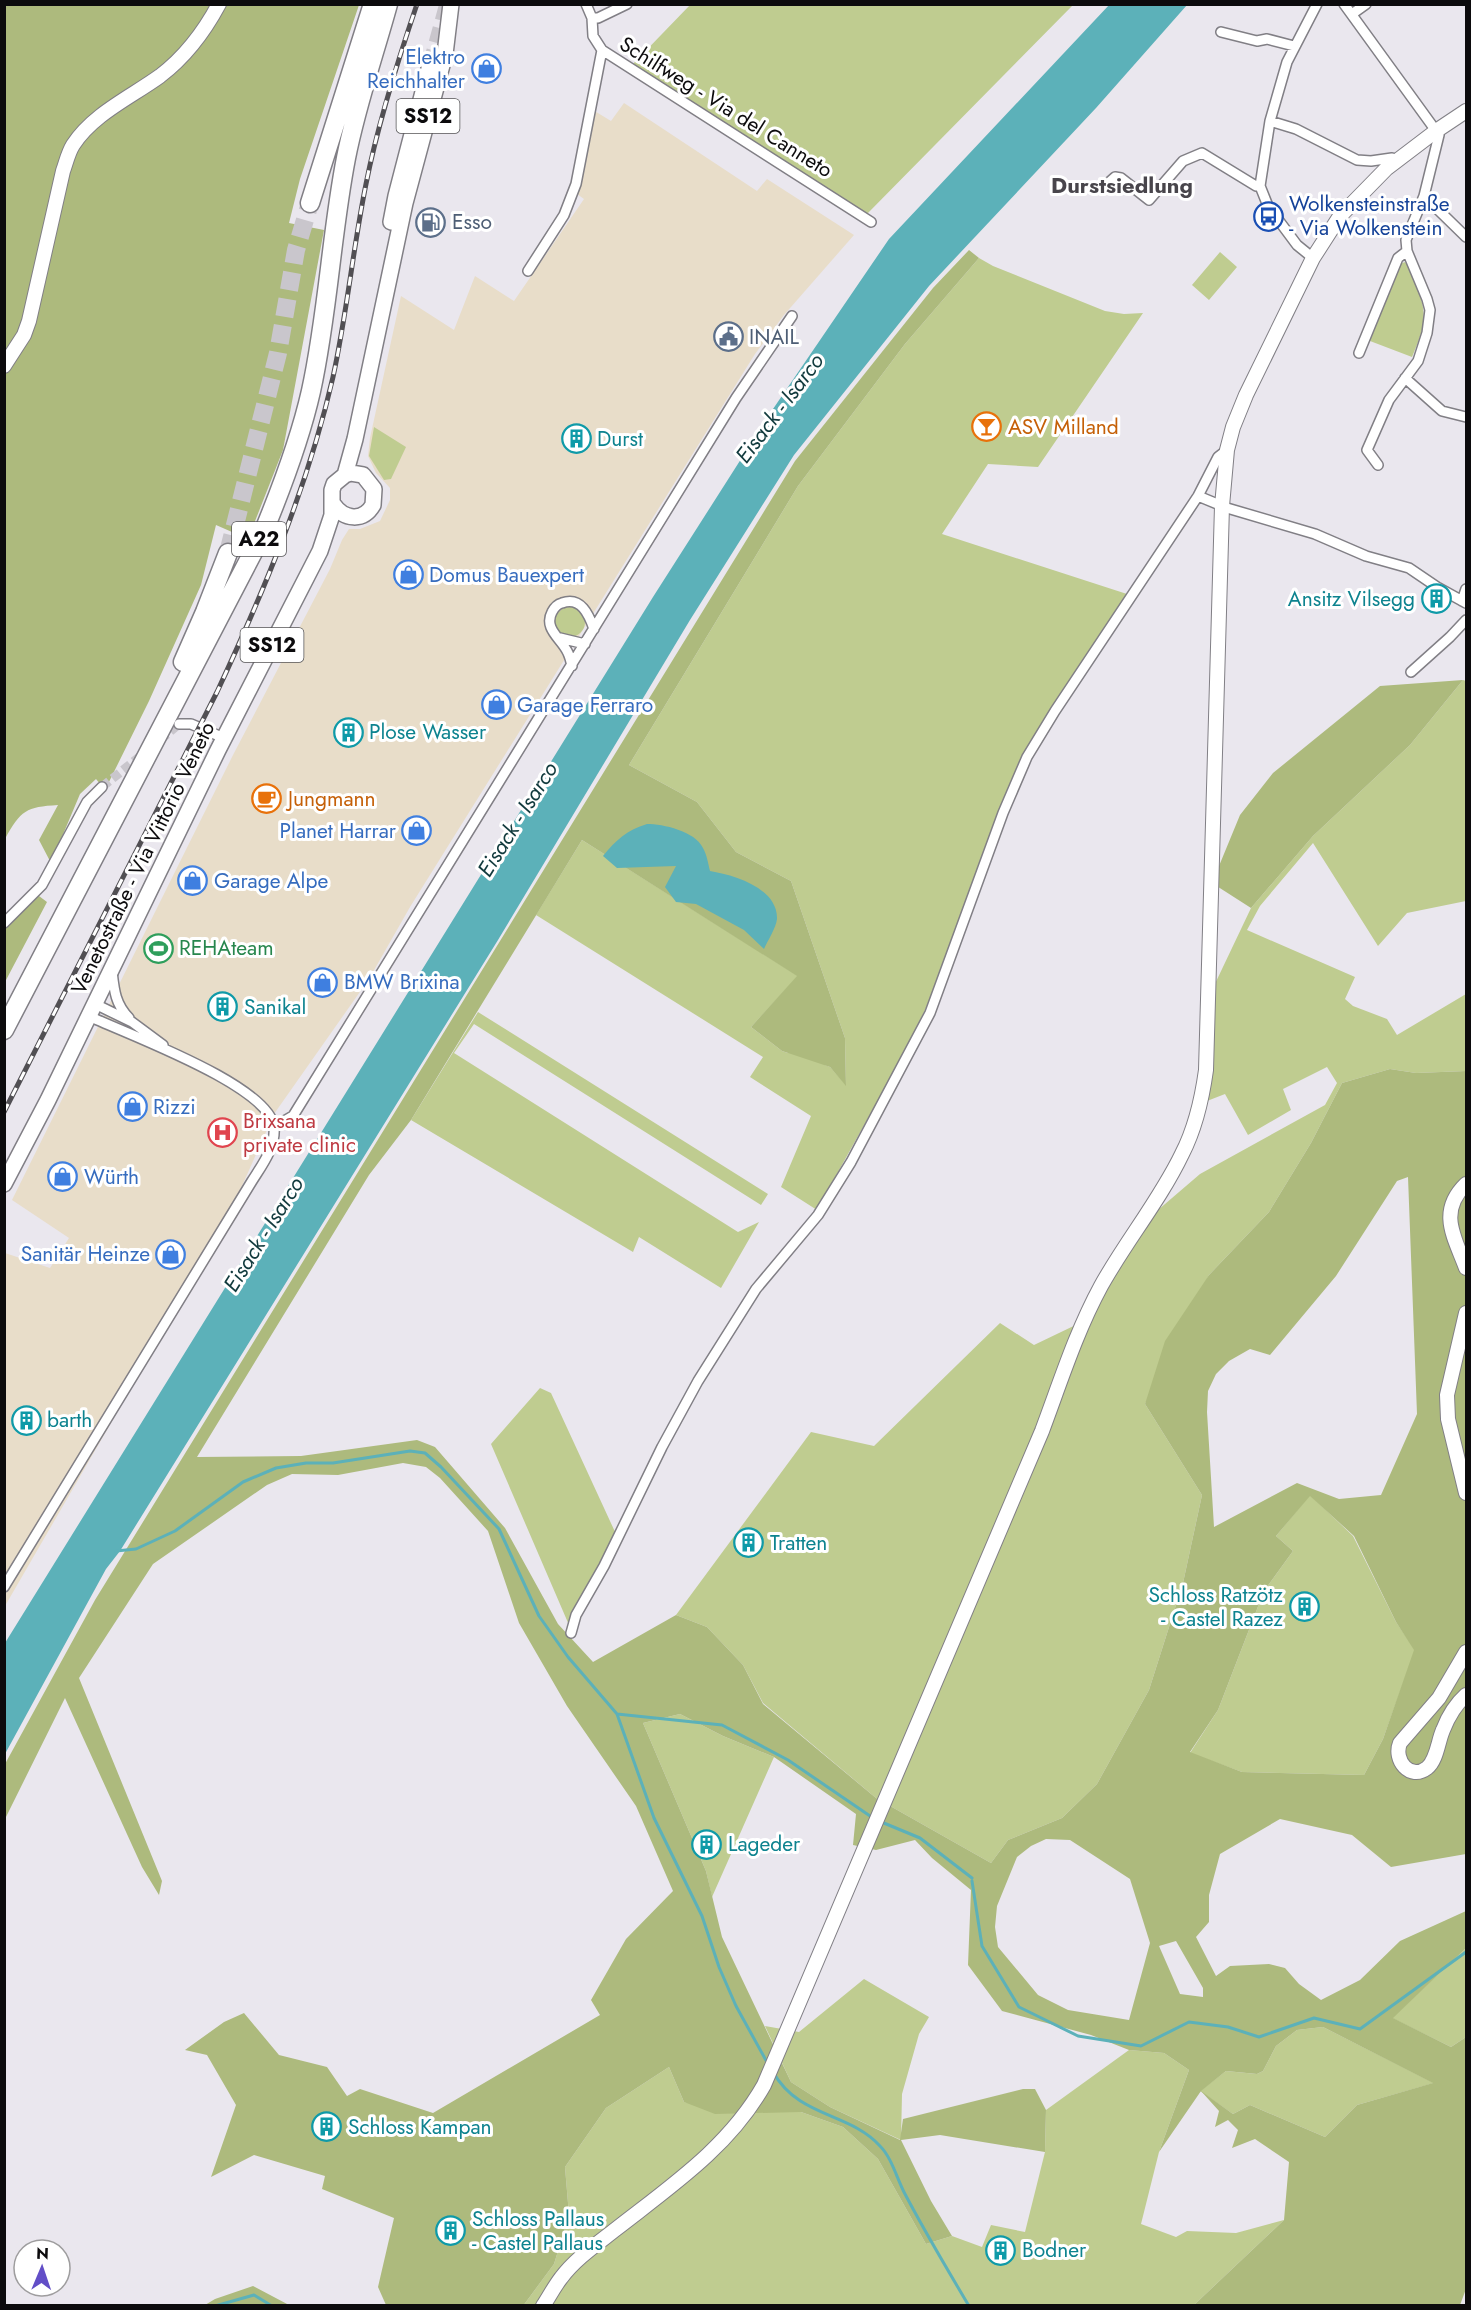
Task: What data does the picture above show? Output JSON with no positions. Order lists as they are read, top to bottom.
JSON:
{
  "streets": {
    "highway": ["A22"],
    "main road": ["SS12", "Venetostraße - Via Vittorio Veneto"],
    "street": ["Schilfweg - Via del Canneto"]
  },
  "crossings": [
    ["SS12", "Venetostraße - Via Vittorio Veneto"]
  ],
  "districts": ["Durstsiedlung"],
  "water": ["Eisack - Isarco"],
  "places": {
    "shop": [
      "Elektro Reichhalter",
      "Domus Bauexpert",
      "Garage Ferraro",
      "Planet Harrar",
      "Garage Alpe",
      "BMW Brixina",
      "Rizzi",
      "Würth",
      "Sanitär Heinze"
    ],
    "bus stop": ["Wolkensteinstraße - Via Wolkenstein"],
    "fuel station": ["Esso"],
    "public building": ["INAIL"],
    "bar": ["ASV Milland"],
    "building": [
      "Durst",
      "Ansitz Vilsegg",
      "Plose Wasser",
      "Sanikal",
      "barth",
      "Tratten",
      "Schloss Ratzötz - Castel Razez",
      "Lageder",
      "Schloss Kampan",
      "Schloss Pallaus - Castel Pallaus",
      "Bodner"
    ],
    "cafe": ["Jungmann"],
    "sports": ["REHAteam"],
    "hospital": ["Brixsana private clinic"]
  },
  "north": "top"
}
